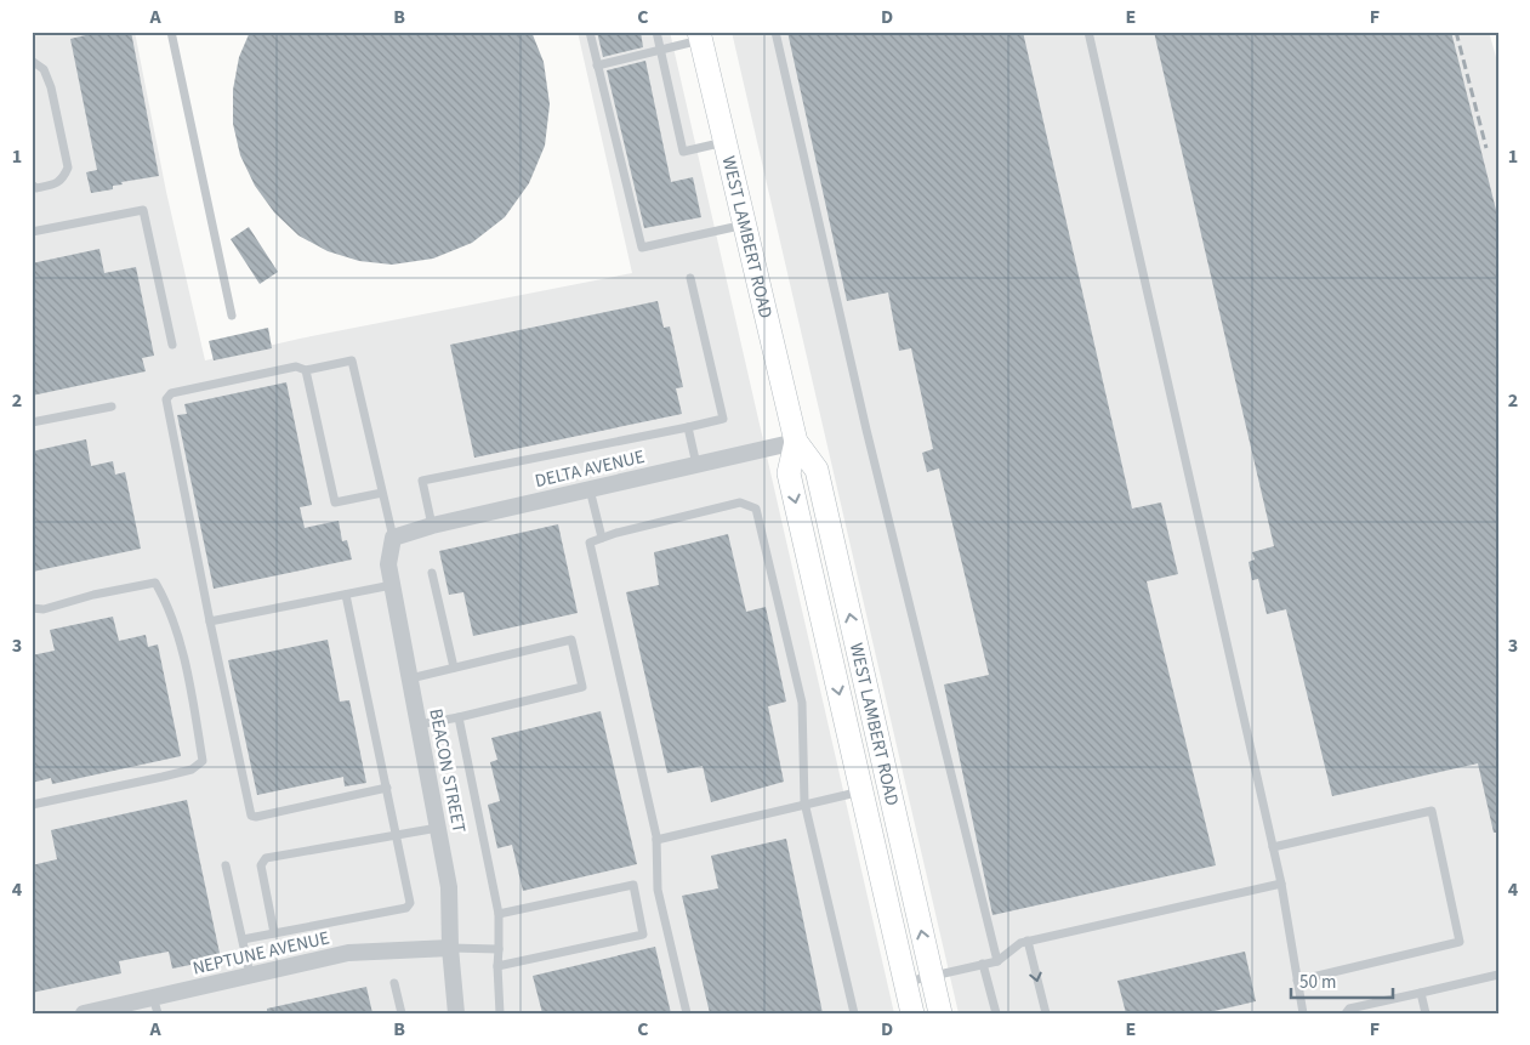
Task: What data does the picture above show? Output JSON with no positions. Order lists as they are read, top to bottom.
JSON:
{
  "streets": {
    "main road": ["WEST LAMBERT ROAD"],
    "street": ["DELTA AVENUE", "BEACON STREET", "NEPTUNE AVENUE"]
  },
  "crossings": [
    ["WEST LAMBERT ROAD", "DELTA AVENUE"],
    ["DELTA AVENUE", "BEACON STREET"],
    ["BEACON STREET", "NEPTUNE AVENUE"]
  ],
  "scale_bar": "50 m",
  "grid": {
    "columns": [
      "A",
      "B",
      "C",
      "D",
      "E",
      "F"
    ],
    "rows": [
      "1",
      "2",
      "3",
      "4"
    ]
  }
}
